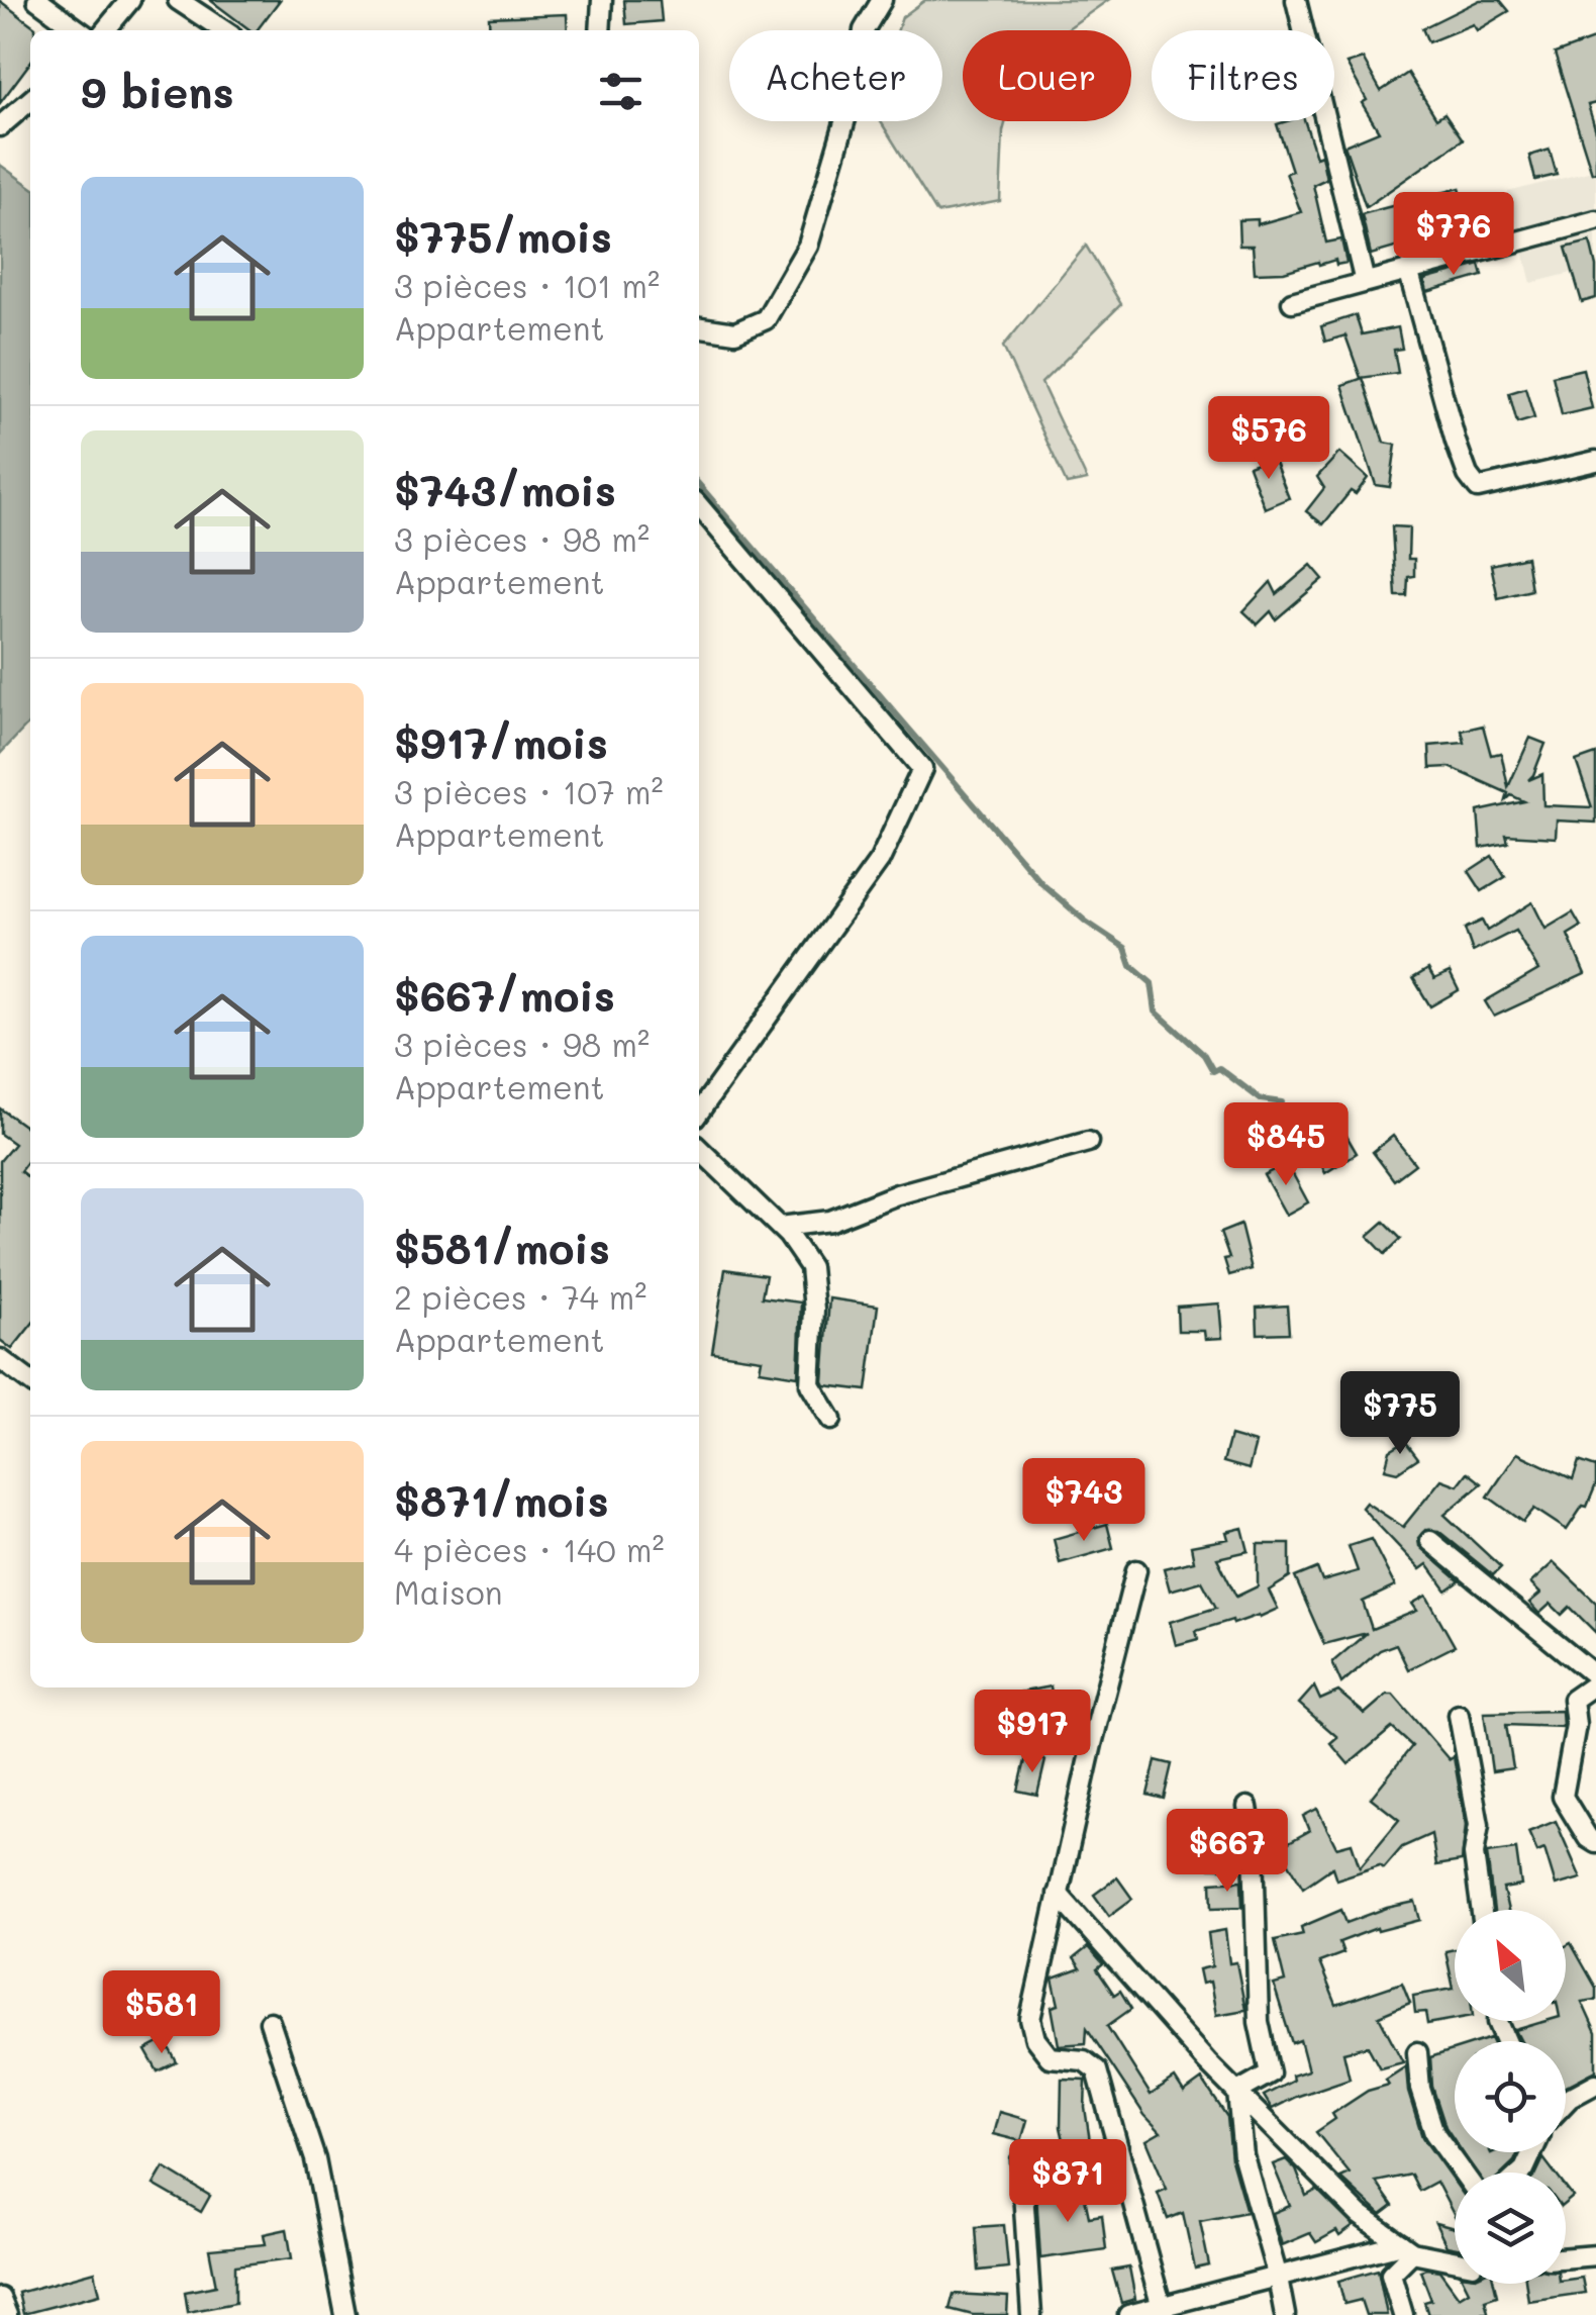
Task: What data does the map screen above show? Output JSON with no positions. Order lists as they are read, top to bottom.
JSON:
{
  "north": "top left",
  "page": {
    "chip": ["Acheter", "Louer", "Filtres"],
    "heading": "9 biens",
    "list": [
      {
        "name": "$775/mois",
        "note": "3 pièces · 101 m² · Appartement"
      },
      {
        "name": "$743/mois",
        "note": "3 pièces · 98 m² · Appartement"
      },
      {
        "name": "$917/mois",
        "note": "3 pièces · 107 m² · Appartement"
      },
      {
        "name": "$667/mois",
        "note": "3 pièces · 98 m² · Appartement"
      },
      {
        "name": "$581/mois",
        "note": "2 pièces · 74 m² · Appartement"
      },
      {
        "name": "$871/mois",
        "note": "4 pièces · 140 m² · Maison"
      }
    ],
    "price": [
      "$776",
      "$576",
      "$845",
      "$775",
      "$743",
      "$917",
      "$667",
      "$581",
      "$871"
    ]
  }
}
